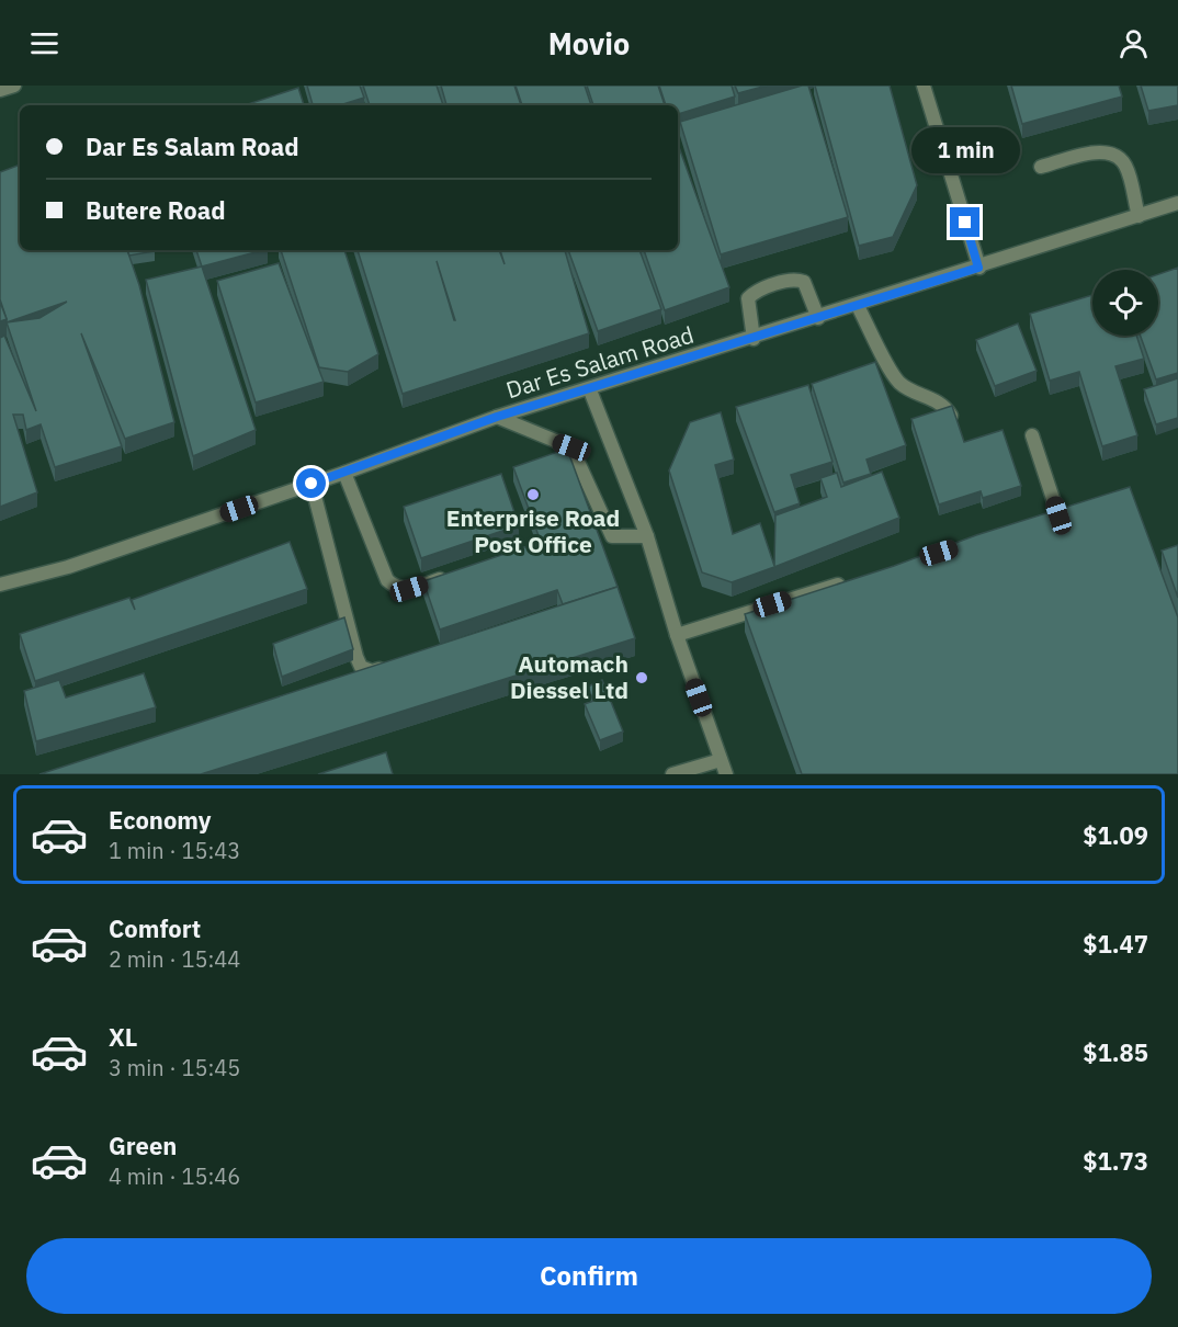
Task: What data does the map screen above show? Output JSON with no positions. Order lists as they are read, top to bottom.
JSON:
{
  "streets": {
    "street": ["Dar Es Salam Road"]
  },
  "places": ["Enterprise Road Post Office", "Automach Diessel Ltd"],
  "page": {
    "header": "Movio",
    "banner": ["Dar Es Salam Road", "Butere Road"],
    "bubble": "1 min",
    "list": [
      {
        "name": "Economy",
        "note": "1 min · 15:43",
        "value": "$1.09"
      },
      {
        "name": "Comfort",
        "note": "2 min · 15:44",
        "value": "$1.47"
      },
      {
        "name": "XL",
        "note": "3 min · 15:45",
        "value": "$1.85"
      },
      {
        "name": "Green",
        "note": "4 min · 15:46",
        "value": "$1.73"
      }
    ],
    "buttons": "Confirm"
  }
}
